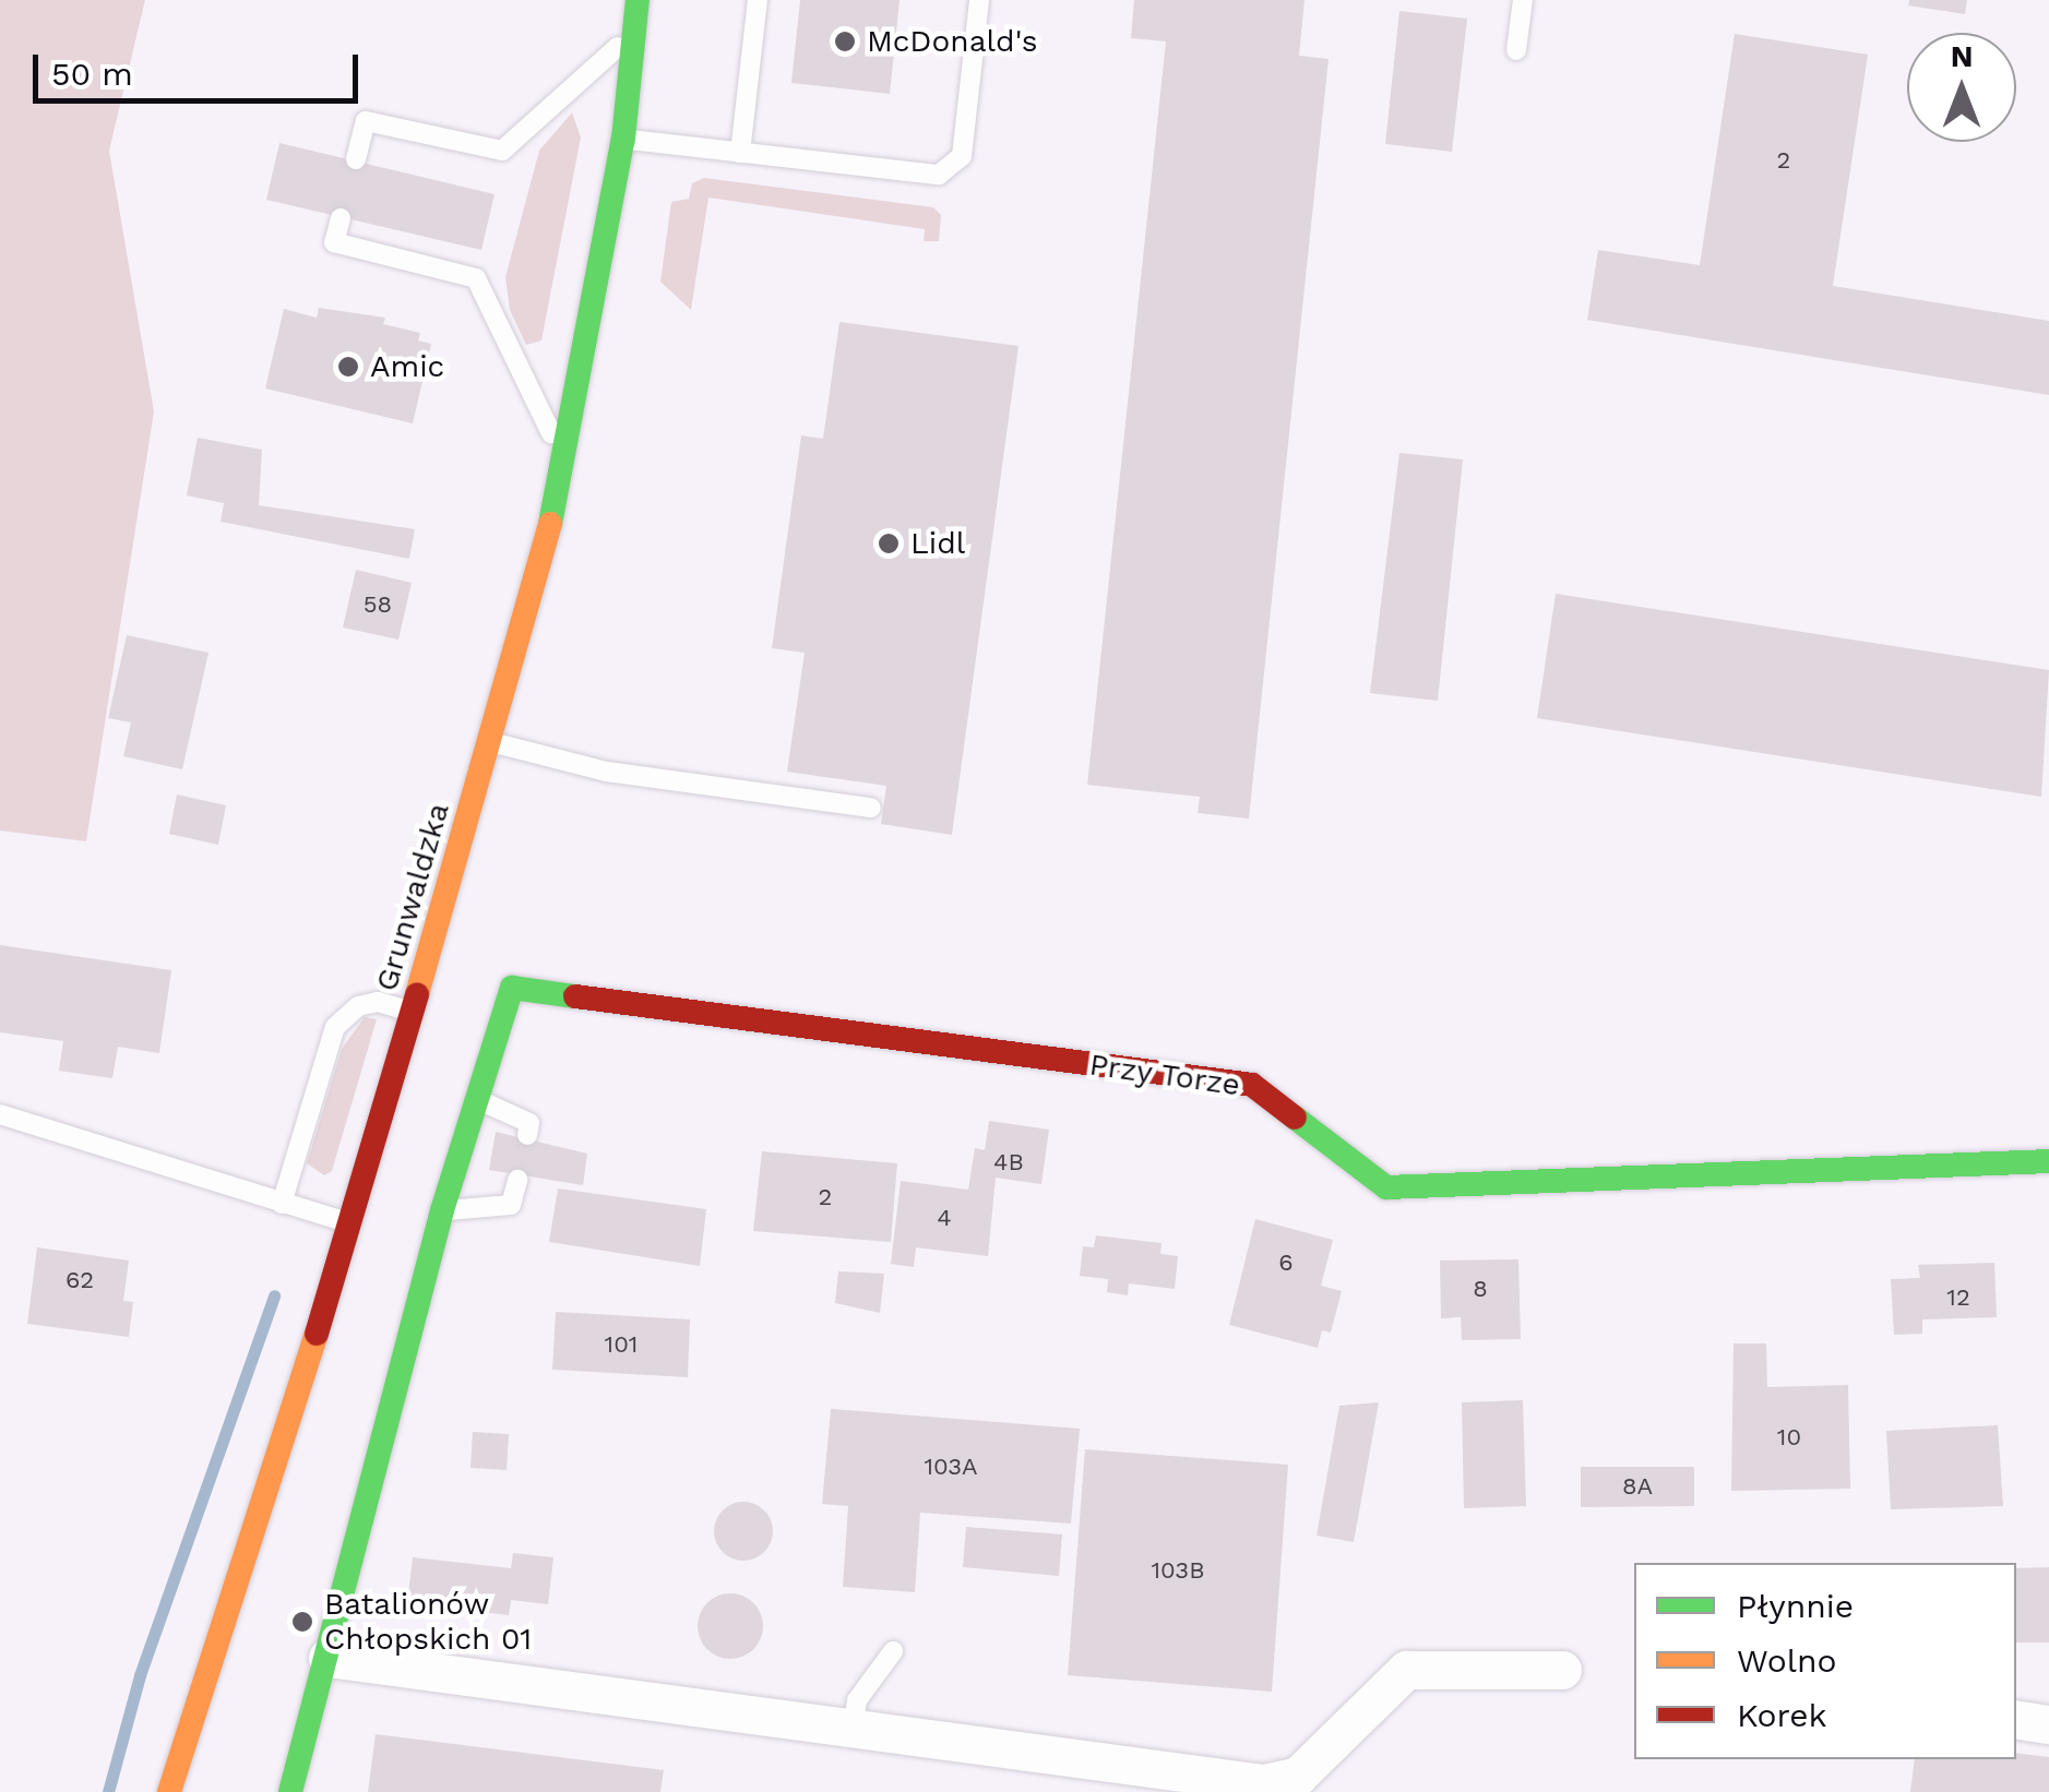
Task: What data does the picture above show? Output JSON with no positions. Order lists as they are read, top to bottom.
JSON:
{
  "streets": {
    "street": ["Grunwaldzka", "Przy Torze"]
  },
  "places": [
    "McDonald's",
    "Amic",
    "Lidl",
    "Batalionów Chłopskich 01"
  ],
  "house_numbers": [
    "2",
    "58",
    "4B",
    "2",
    "4",
    "6",
    "62",
    "8",
    "12",
    "101",
    "10",
    "103A",
    "8A",
    "103B"
  ],
  "legend": ["Płynnie", "Wolno", "Korek"],
  "scale_bar": "50 m",
  "north": "top"
}
